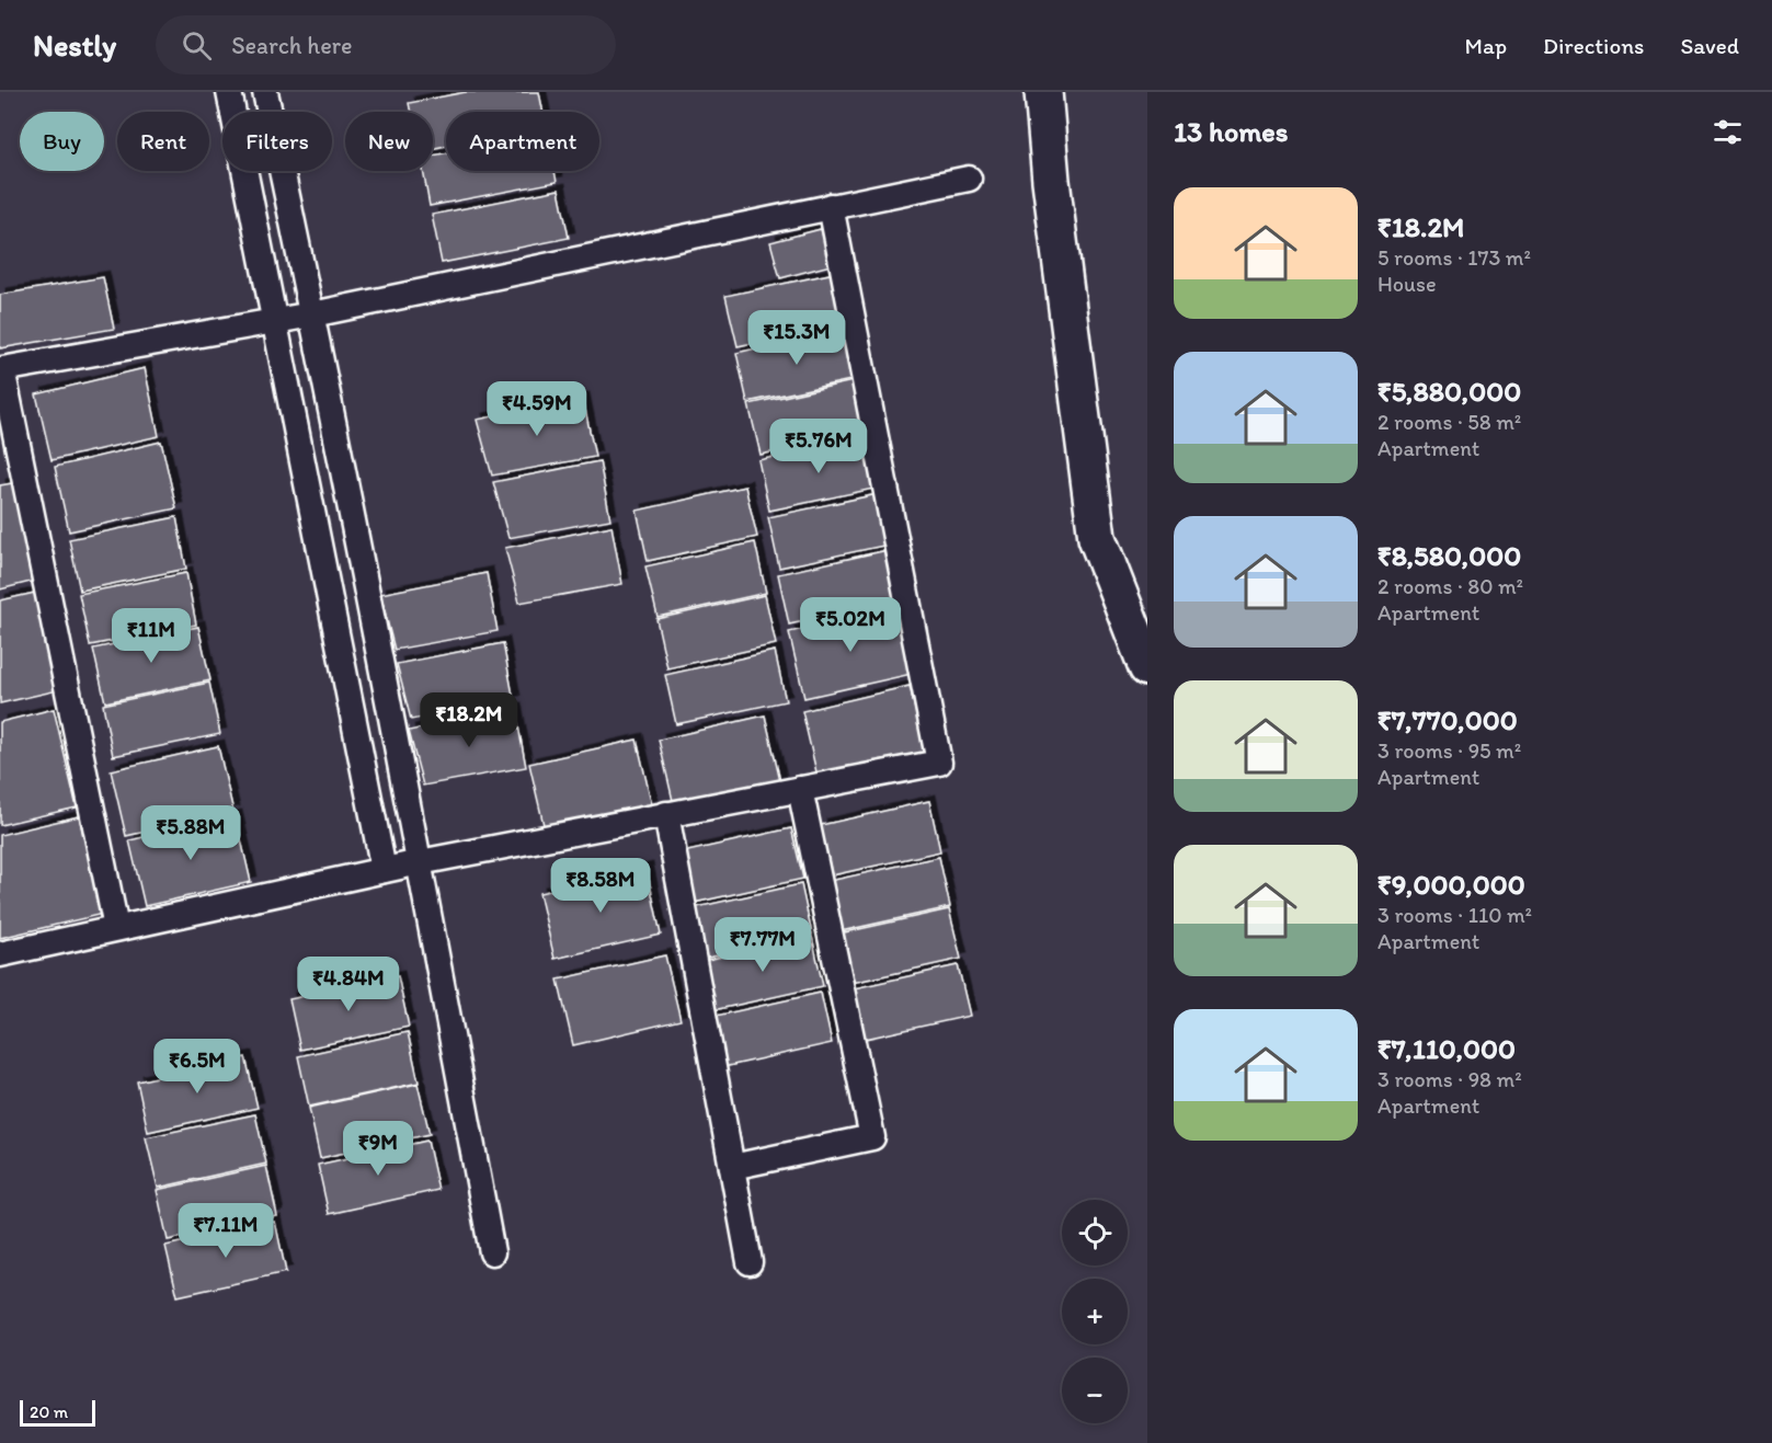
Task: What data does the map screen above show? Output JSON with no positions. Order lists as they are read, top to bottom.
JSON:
{
  "scale_bar": "20 m",
  "page": {
    "header": "Nestly",
    "search": "Search here",
    "nav": ["Map", "Directions", "Saved"],
    "heading": "13 homes",
    "chip": [
      "Buy",
      "Rent",
      "Filters",
      "New",
      "Apartment"
    ],
    "list": [
      {
        "name": "₹18.2M",
        "note": "5 rooms · 173 m² · House"
      },
      {
        "name": "₹5,880,000",
        "note": "2 rooms · 58 m² · Apartment"
      },
      {
        "name": "₹8,580,000",
        "note": "2 rooms · 80 m² · Apartment"
      },
      {
        "name": "₹7,770,000",
        "note": "3 rooms · 95 m² · Apartment"
      },
      {
        "name": "₹9,000,000",
        "note": "3 rooms · 110 m² · Apartment"
      },
      {
        "name": "₹7,110,000",
        "note": "3 rooms · 98 m² · Apartment"
      }
    ],
    "price": [
      "₹15.3M",
      "₹4.59M",
      "₹5.76M",
      "₹5.02M",
      "₹11M",
      "₹18.2M",
      "₹5.88M",
      "₹8.58M",
      "₹7.77M",
      "₹4.84M",
      "₹6.5M",
      "₹9M",
      "₹7.11M"
    ],
    "map_buttons": ["+", "−"],
    "scale": "20 m"
  }
}
